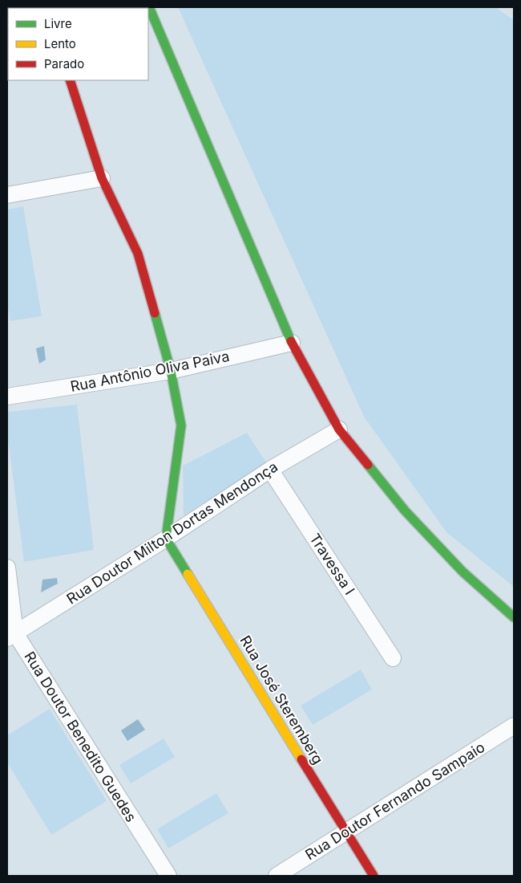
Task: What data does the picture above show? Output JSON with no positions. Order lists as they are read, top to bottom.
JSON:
{
  "streets": {
    "street": [
      "Rua Antônio Oliva Paiva",
      "Rua Doutor Milton Dortas Mendonça",
      "Travessa I",
      "Rua José Steremberg",
      "Rua Doutor Benedito Guedes",
      "Rua Doutor Fernando Sampaio"
    ]
  },
  "crossings": [
    ["Rua Doutor Milton Dortas Mendonça", "Travessa I"],
    ["Rua Doutor Milton Dortas Mendonça", "Rua José Steremberg"],
    ["Rua Doutor Milton Dortas Mendonça", "Rua Doutor Benedito Guedes"],
    ["Rua José Steremberg", "Rua Doutor Fernando Sampaio"]
  ],
  "legend": ["Livre", "Lento", "Parado"]
}
